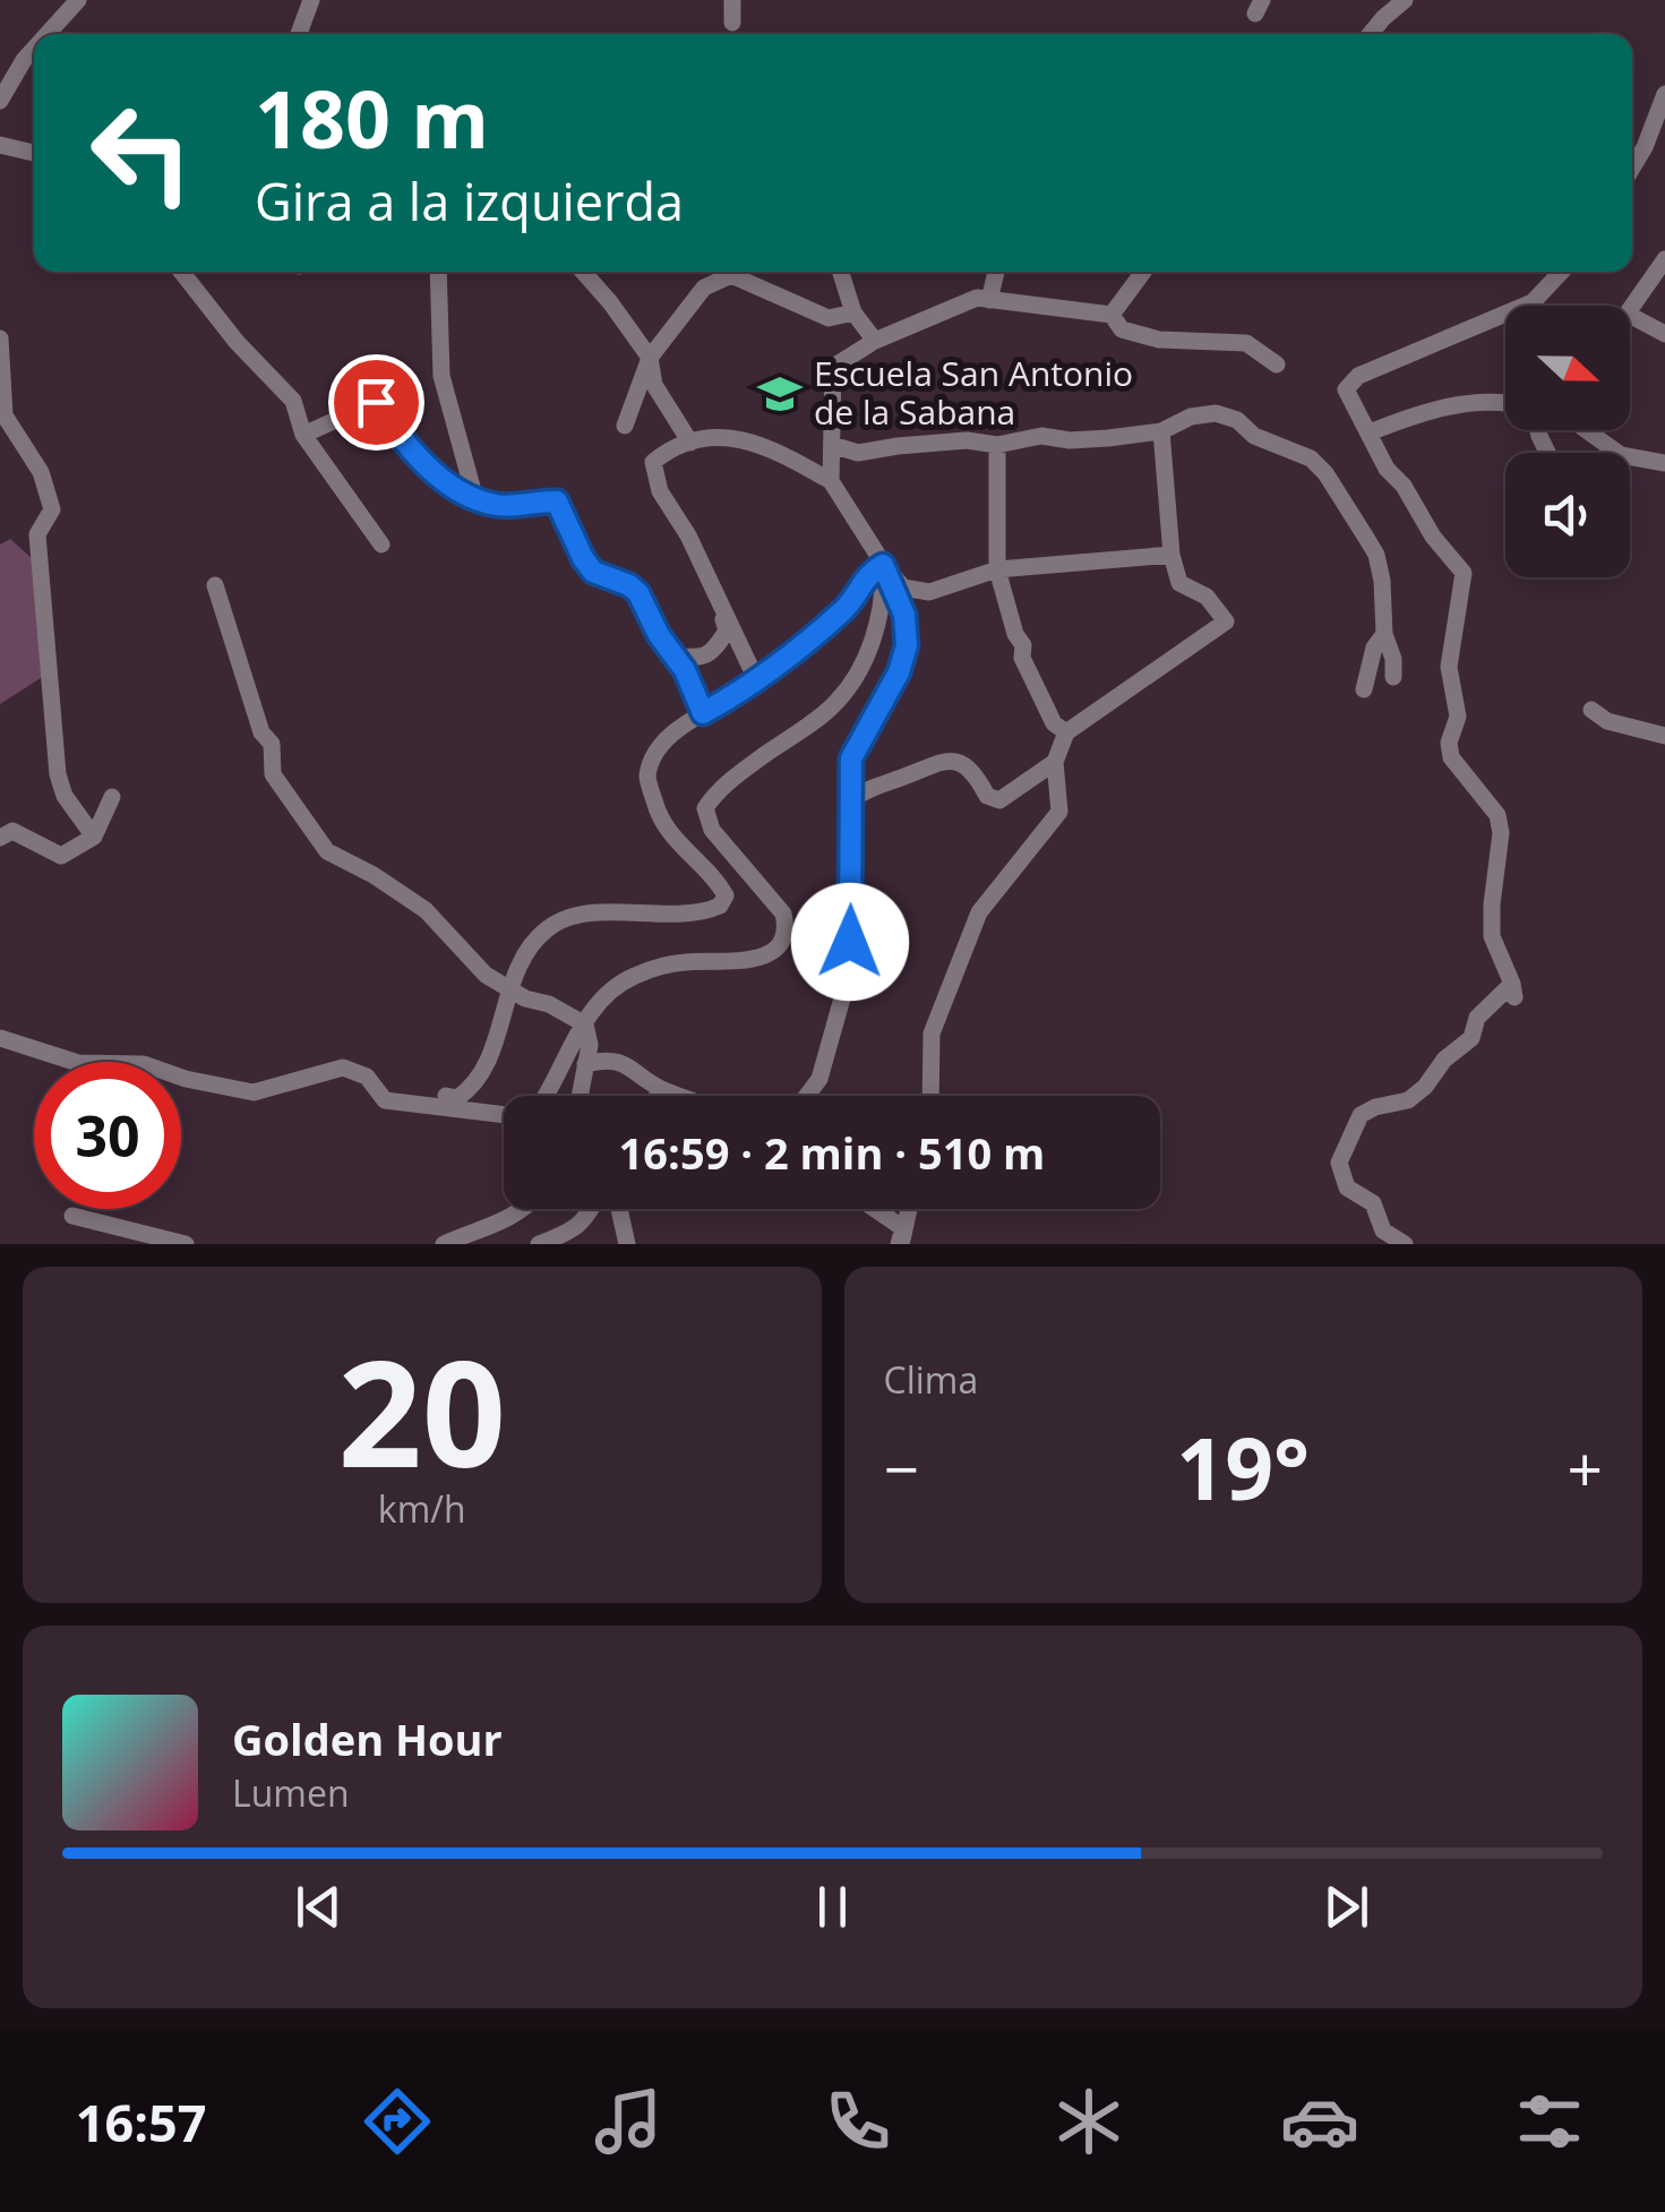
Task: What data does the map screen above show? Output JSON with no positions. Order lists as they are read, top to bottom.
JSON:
{
  "places": {
    "school or university": ["Escuela San Antonio de la Sabana"]
  },
  "north": "right",
  "page": {
    "turn": ["180 m", "Gira a la izquierda"],
    "limit": "30",
    "trip": "16:59 · 2 min · 510 m",
    "tile": [
      ["20", "km/h"],
      "Clima"
    ],
    "heat": ["−", "19°", "+"],
    "song": ["Golden Hour", "Lumen"],
    "tabs": "16:57"
  }
}
